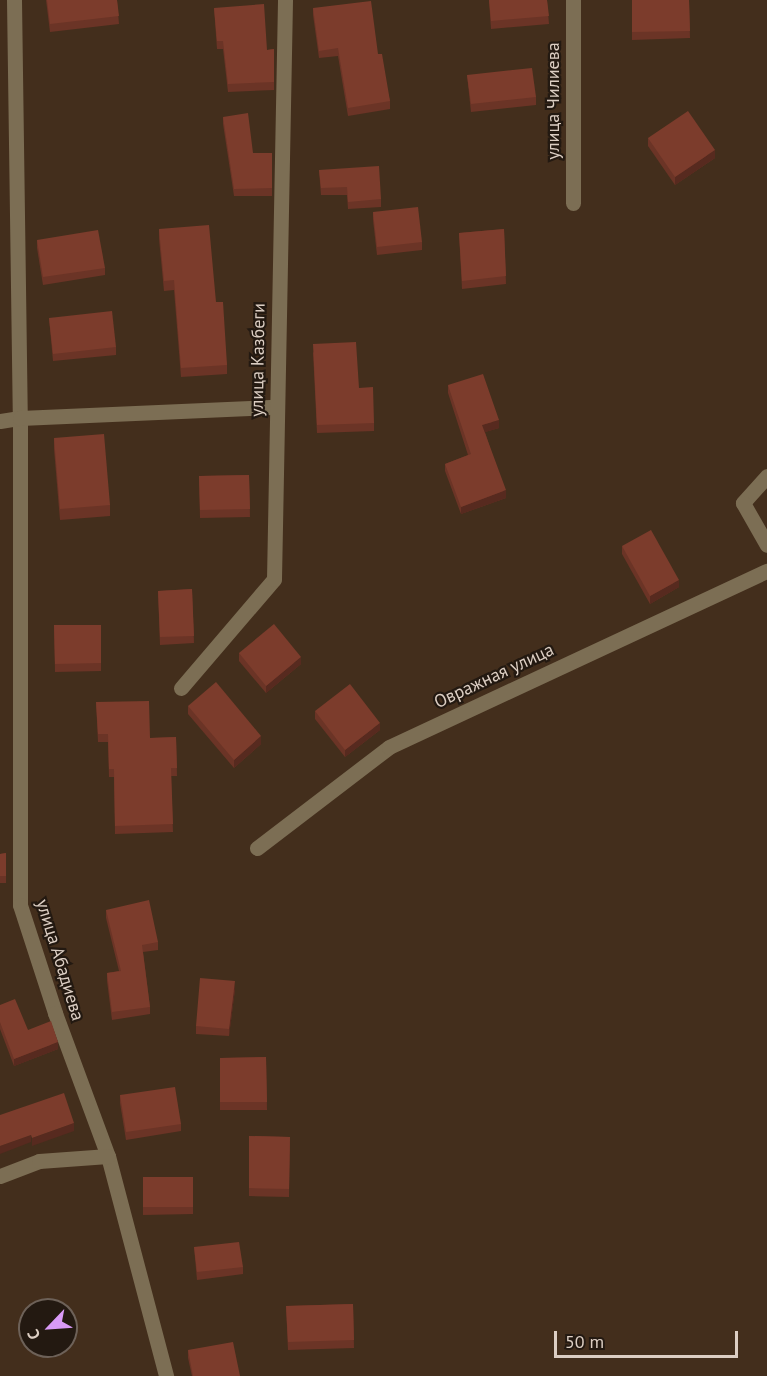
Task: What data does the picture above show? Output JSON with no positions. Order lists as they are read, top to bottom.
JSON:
{
  "streets": {
    "street": [
      "улица Чилиева",
      "улица Казбеги",
      "Овражная улица",
      "улица Абадиева"
    ]
  },
  "scale_bar": "50 m",
  "north": "bottom left"
}
